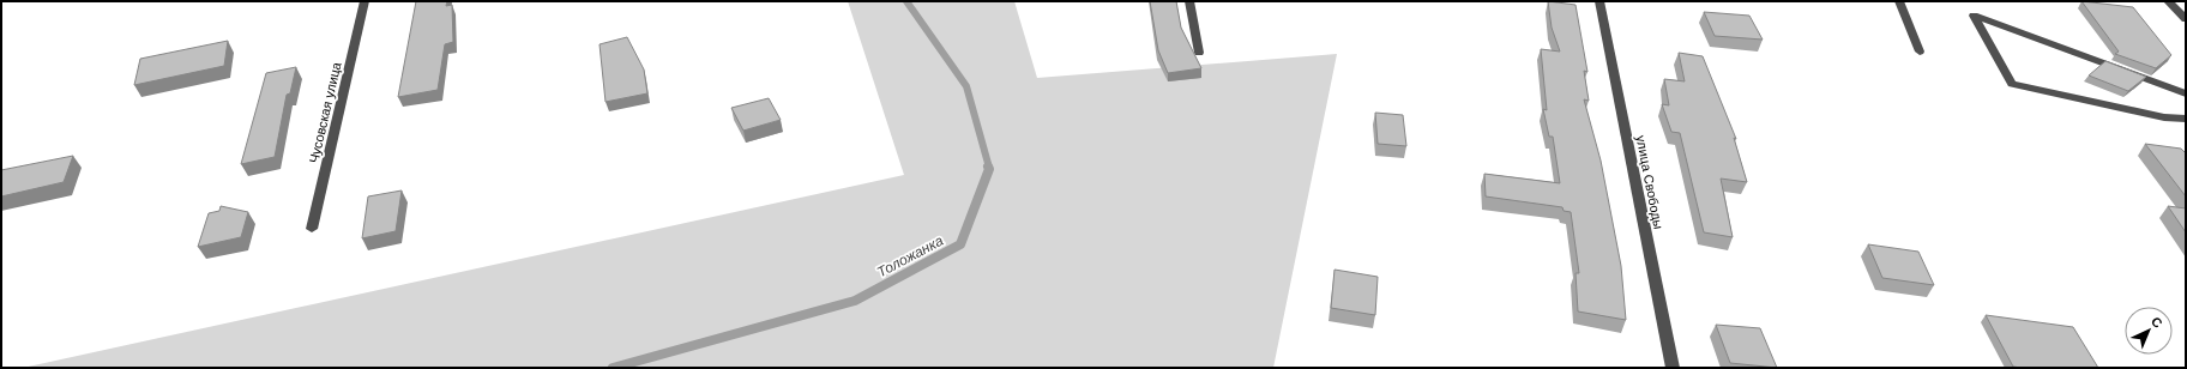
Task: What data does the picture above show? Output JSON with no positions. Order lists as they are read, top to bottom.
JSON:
{
  "streets": {
    "street": ["Чусовская улица", "улица Свободы"]
  },
  "water": ["Толожанка"],
  "north": "top right"
}
